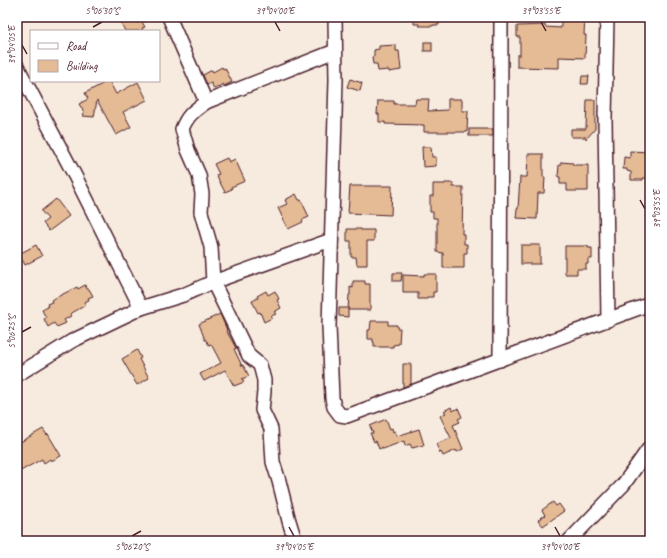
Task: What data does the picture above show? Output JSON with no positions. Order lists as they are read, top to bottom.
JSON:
{
  "legend": ["Road", "Building"],
  "coordinates": [
    "5°06'30\"S",
    "39°04'00\"E",
    "39°03'55\"E",
    "39°04'05\"E",
    "5°06'25\"S",
    "5°06'20\"S"
  ]
}
